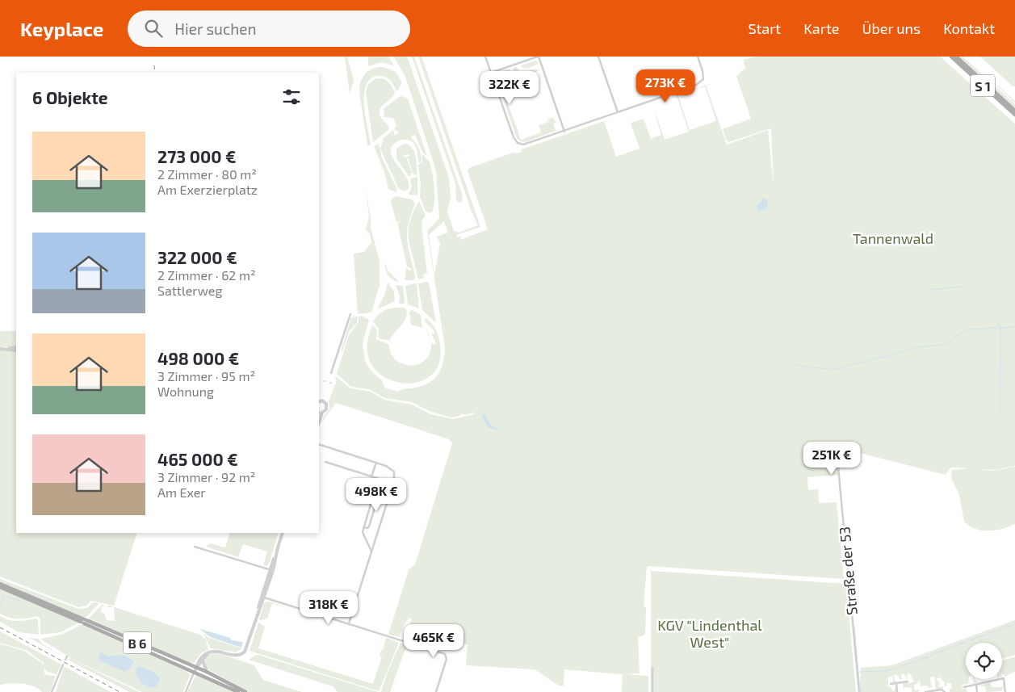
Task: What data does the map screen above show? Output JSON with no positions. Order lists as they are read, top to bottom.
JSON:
{
  "streets": {
    "main road": ["S 1", "B 6"],
    "street": ["Straße der 53"]
  },
  "parks": ["Tannenwald", "KGV \"Lindenthal West\""],
  "page": {
    "header": "Keyplace",
    "search": "Hier suchen",
    "nav": [
      "Start",
      "Karte",
      "Über uns",
      "Kontakt"
    ],
    "price": [
      "273K €",
      "322K €",
      "251K €",
      "498K €",
      "318K €",
      "465K €"
    ],
    "heading": "6 Objekte",
    "list": [
      {
        "name": "273 000 €",
        "note": "2 Zimmer · 80 m² · Am Exerzierplatz"
      },
      {
        "name": "322 000 €",
        "note": "2 Zimmer · 62 m² · Sattlerweg"
      },
      {
        "name": "498 000 €",
        "note": "3 Zimmer · 95 m² · Wohnung"
      },
      {
        "name": "465 000 €",
        "note": "3 Zimmer · 92 m² · Am Exer"
      }
    ]
  }
}
